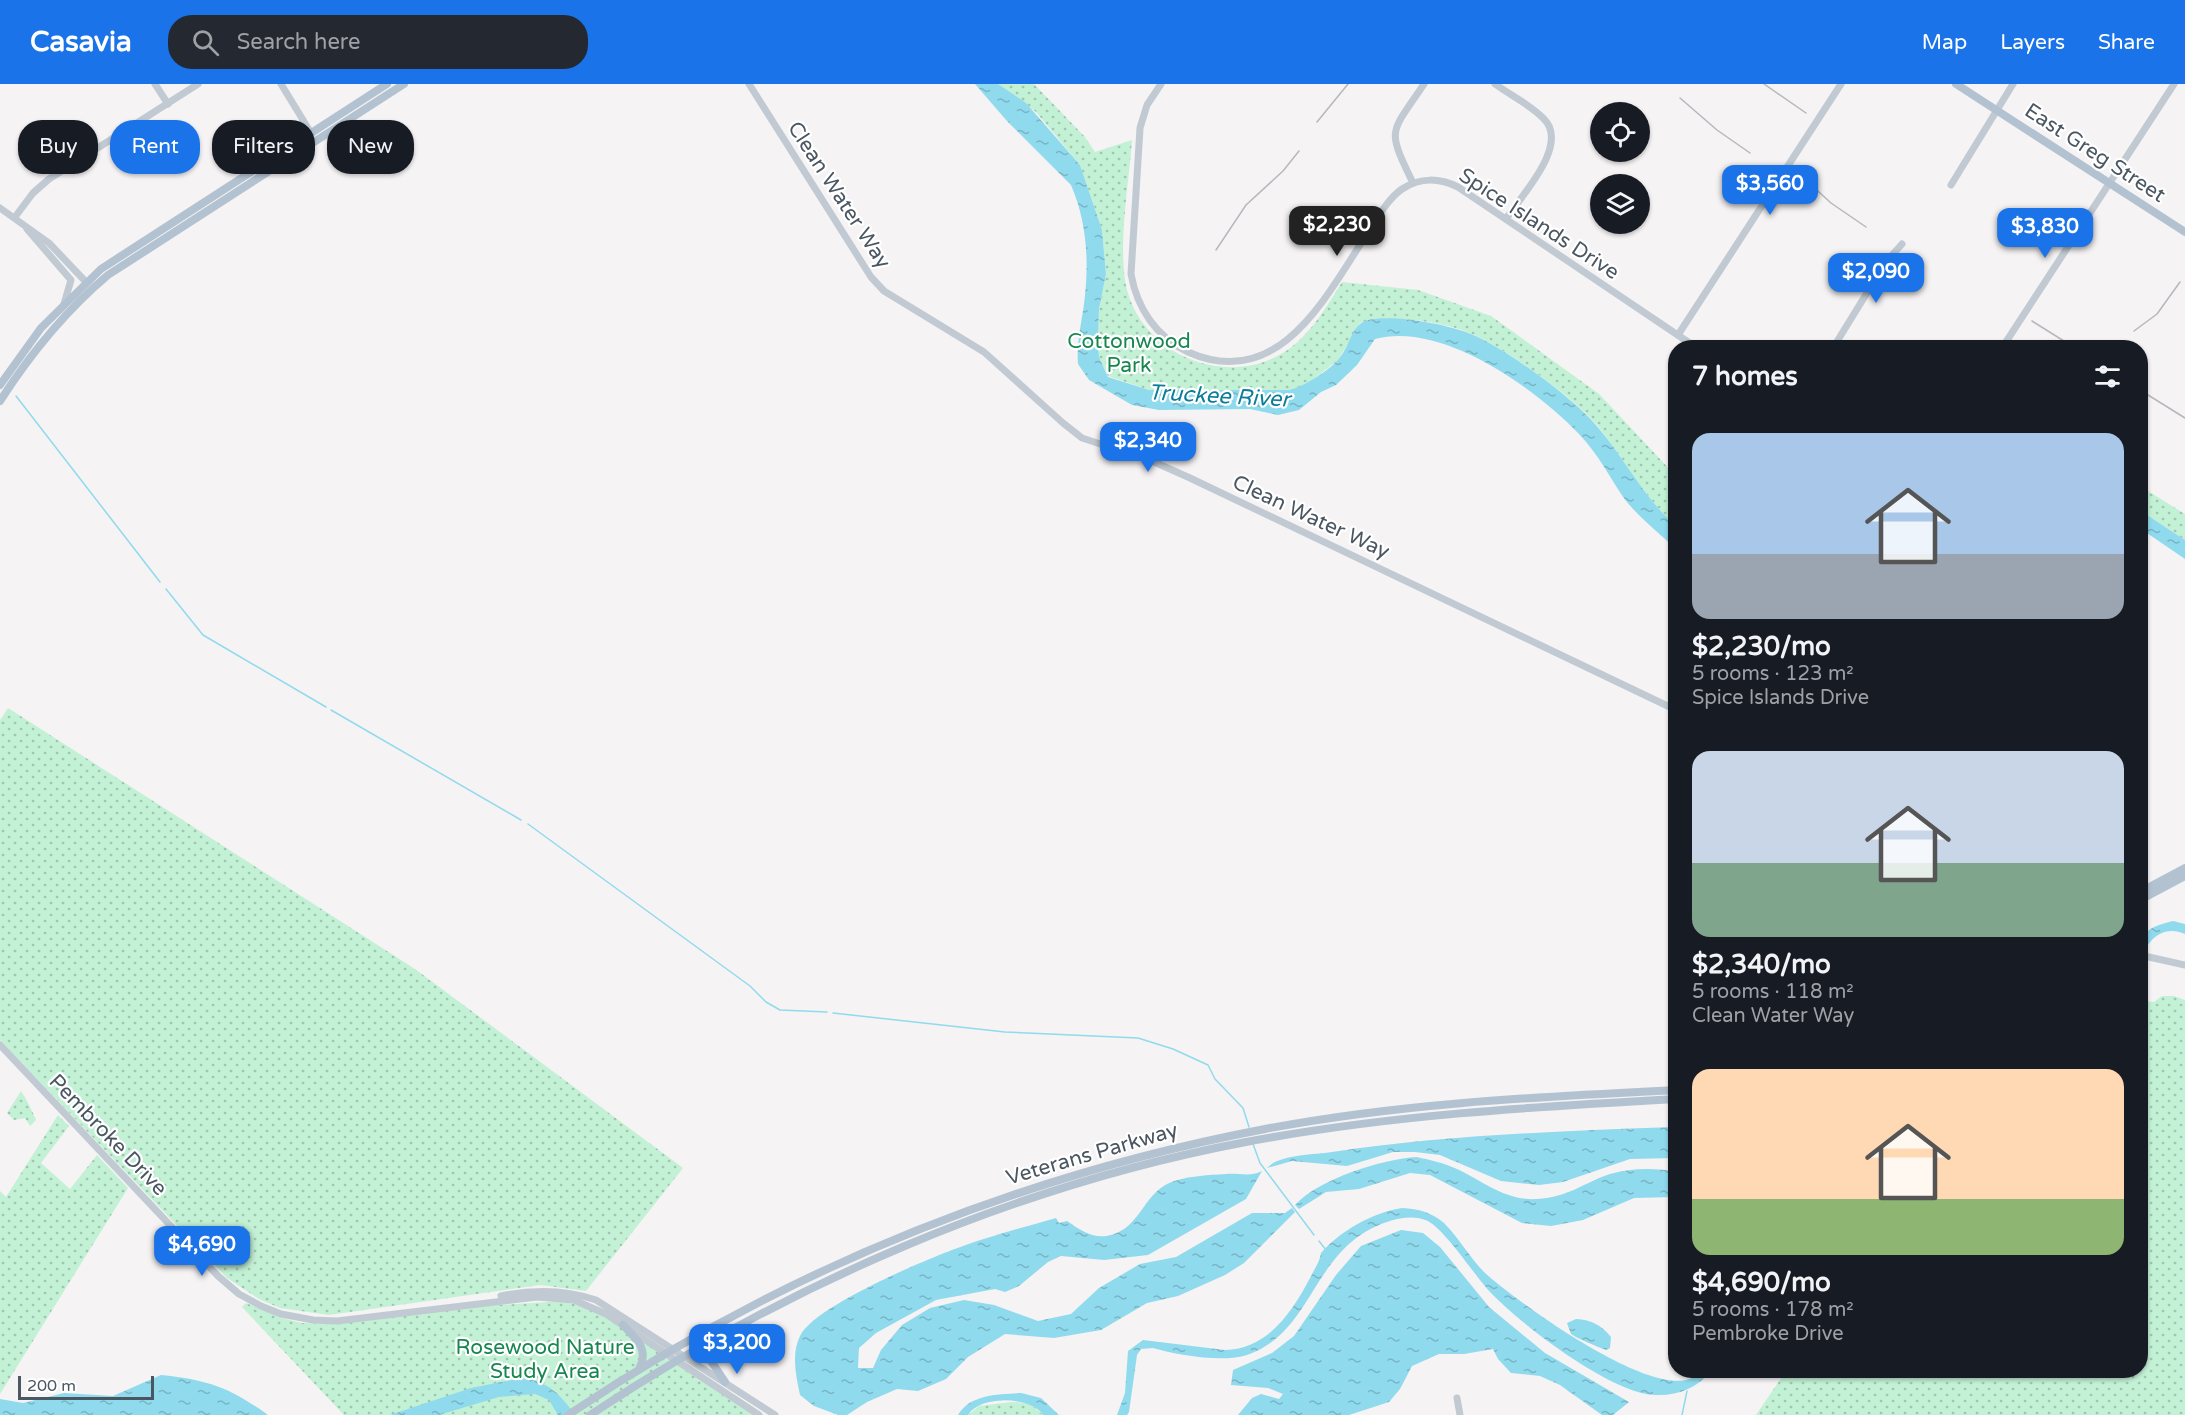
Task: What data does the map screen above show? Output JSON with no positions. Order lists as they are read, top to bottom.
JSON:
{
  "streets": {
    "main road": ["East Greg Street", "Veterans Parkway"],
    "street": ["Clean Water Way", "Spice Islands Drive", "Pembroke Drive"]
  },
  "crossings": [
    ["Pembroke Drive", "Veterans Parkway"]
  ],
  "water": ["Truckee River"],
  "parks": ["Cottonwood Park", "Rosewood Nature Study Area"],
  "scale_bar": "200 m",
  "page": {
    "header": "Casavia",
    "search": "Search here",
    "nav": ["Map", "Layers", "Share"],
    "chip": [
      "Buy",
      "Rent",
      "Filters",
      "New"
    ],
    "price": [
      "$3,560",
      "$2,230",
      "$3,830",
      "$2,090",
      "$2,340",
      "$4,690",
      "$3,200"
    ],
    "heading": "7 homes",
    "list": [
      {
        "name": "$2,230/mo",
        "note": "5 rooms · 123 m² · Spice Islands Drive"
      },
      {
        "name": "$2,340/mo",
        "note": "5 rooms · 118 m² · Clean Water Way"
      },
      {
        "name": "$4,690/mo",
        "note": "5 rooms · 178 m² · Pembroke Drive"
      }
    ],
    "scale": "200 m"
  }
}
